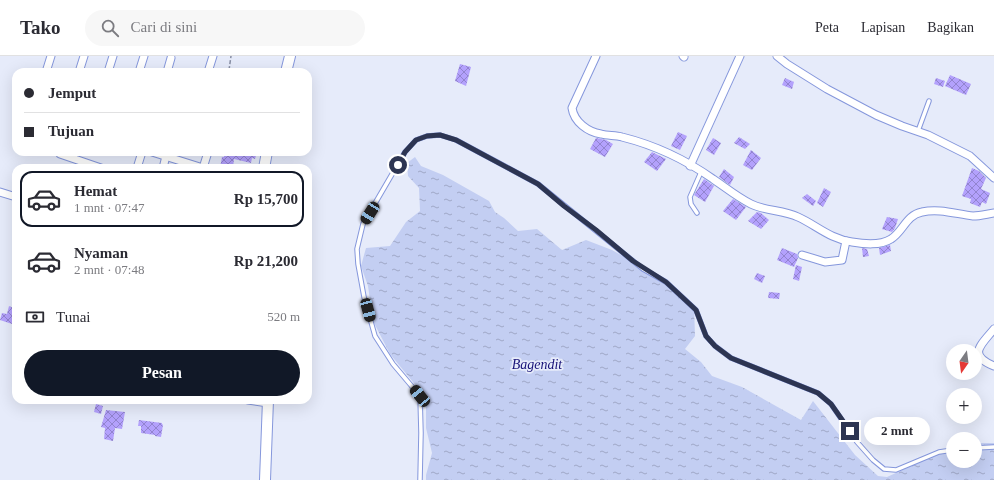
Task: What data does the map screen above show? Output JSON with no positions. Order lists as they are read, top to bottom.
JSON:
{
  "water": ["Bagendit"],
  "north": "bottom",
  "page": {
    "header": "Tako",
    "search": "Cari di sini",
    "nav": ["Peta", "Lapisan", "Bagikan"],
    "banner": ["Jemput", "Tujuan"],
    "list": [
      {
        "name": "Hemat",
        "note": "1 mnt · 07:47",
        "value": "Rp 15,700"
      },
      {
        "name": "Nyaman",
        "note": "2 mnt · 07:48",
        "value": "Rp 21,200"
      }
    ],
    "pay": ["Tunai", "520 m"],
    "buttons": "Pesan",
    "map_buttons": ["+", "−"],
    "bubble": "2 mnt"
  }
}
